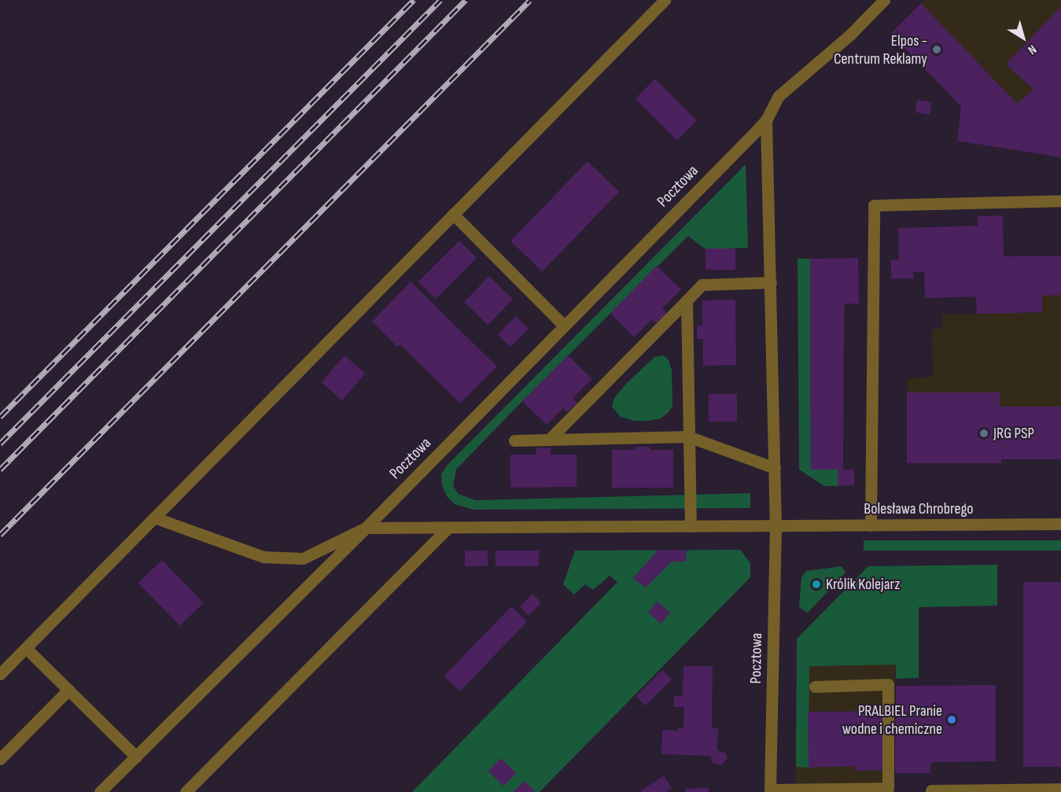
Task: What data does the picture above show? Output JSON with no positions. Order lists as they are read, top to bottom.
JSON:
{
  "streets": {
    "street": ["Pocztowa", "Bolesława Chrobrego"]
  },
  "crossings": [
    ["Pocztowa", "Bolesława Chrobrego"]
  ],
  "places": [
    "Elpos - Centrum Reklamy",
    "JRG PSP",
    "Królik Kolejarz",
    "PRALBIEL Pranie wodne i chemiczne"
  ],
  "north": "bottom right"
}
